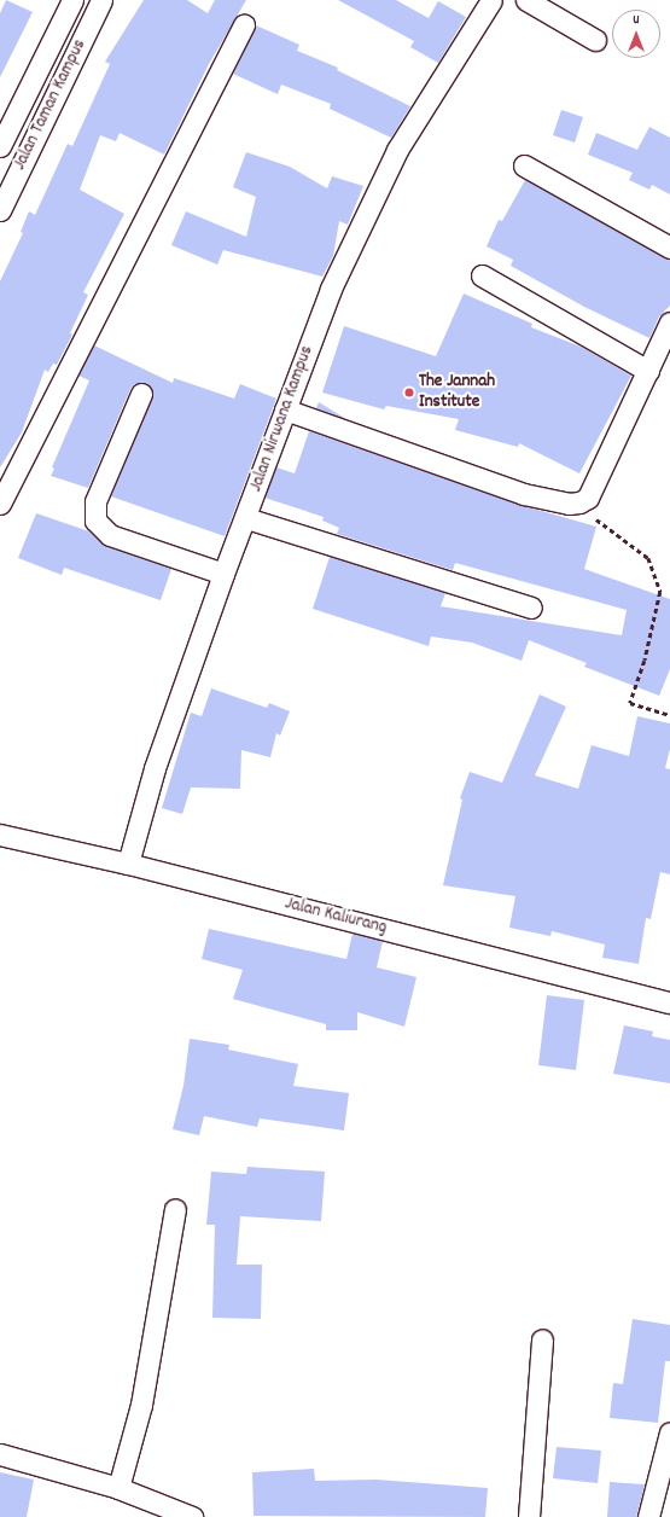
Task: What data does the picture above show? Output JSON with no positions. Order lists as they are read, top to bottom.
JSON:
{
  "streets": {
    "street": ["Jalan Taman Kampus", "Jalan Nirwana Kampus", "Jalan Kaliurang"]
  },
  "crossings": [
    ["Jalan Nirwana Kampus", "Jalan Kaliurang"]
  ],
  "places": ["The Jannah Institute"],
  "north": "top"
}
